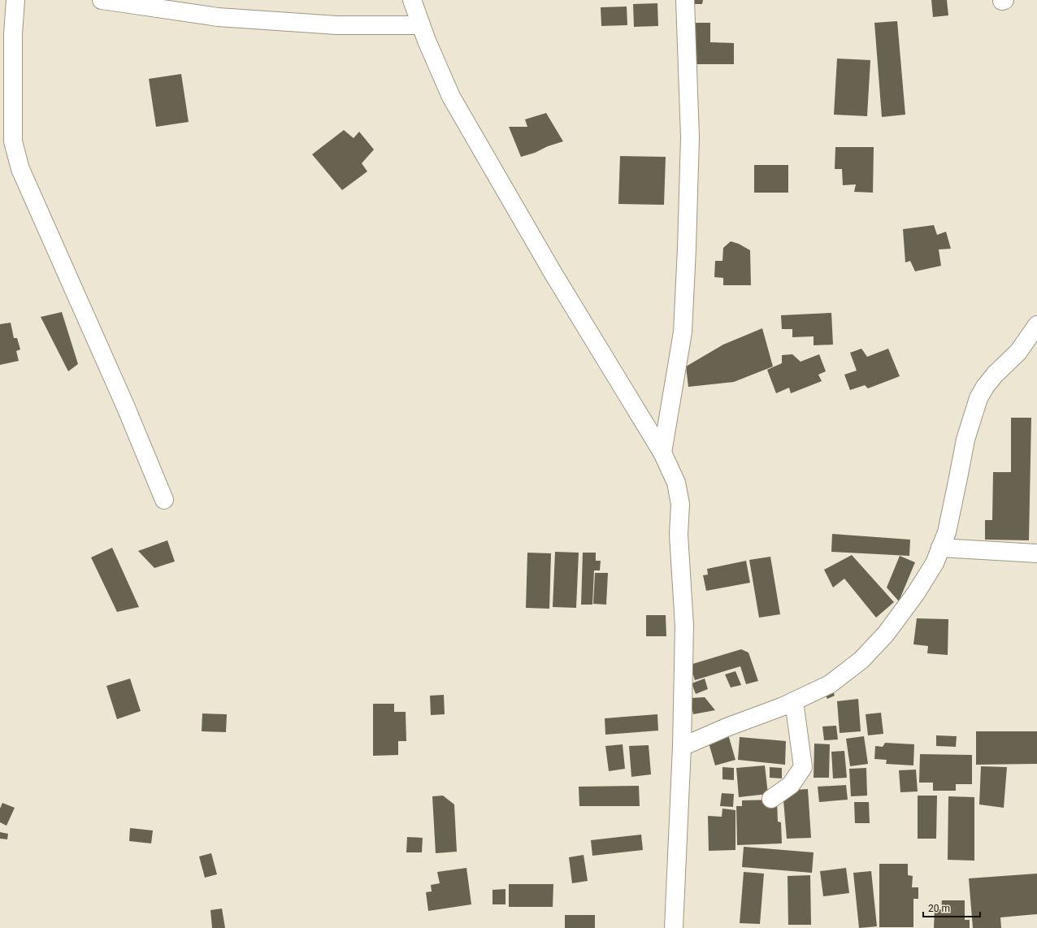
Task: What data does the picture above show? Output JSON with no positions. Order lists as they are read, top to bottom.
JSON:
{
  "scale_bar": "20 m"
}
